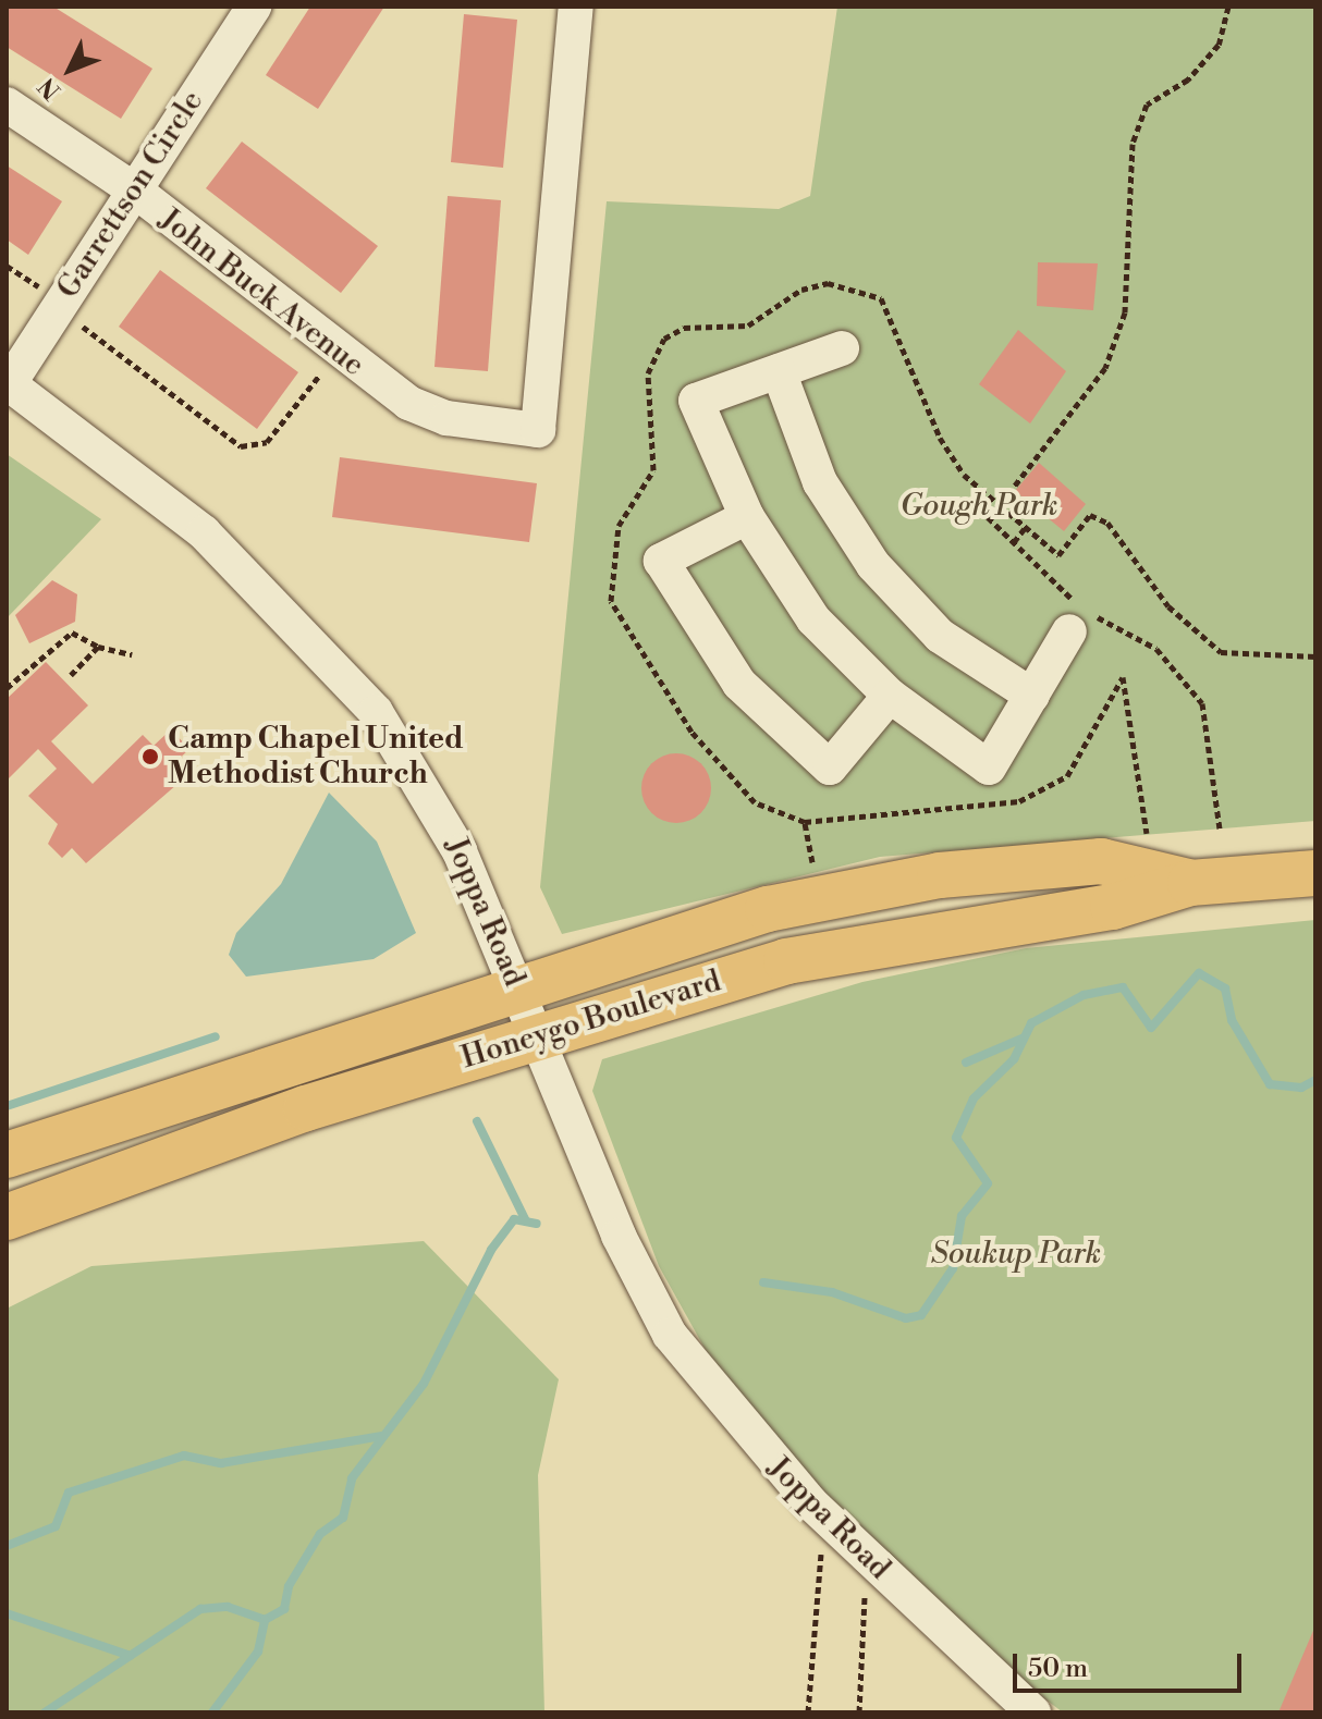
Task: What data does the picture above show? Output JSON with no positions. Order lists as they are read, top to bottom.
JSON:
{
  "streets": {
    "main road": ["Honeygo Boulevard"],
    "street": ["Garrettson Circle", "John Buck Avenue", "Joppa Road"]
  },
  "crossings": [
    ["Garrettson Circle", "John Buck Avenue"],
    ["Garrettson Circle", "Joppa Road"],
    ["Joppa Road", "Honeygo Boulevard"]
  ],
  "parks": ["Gough Park", "Soukup Park"],
  "places": ["Camp Chapel United Methodist Church"],
  "scale_bar": "50 m",
  "north": "bottom left"
}
